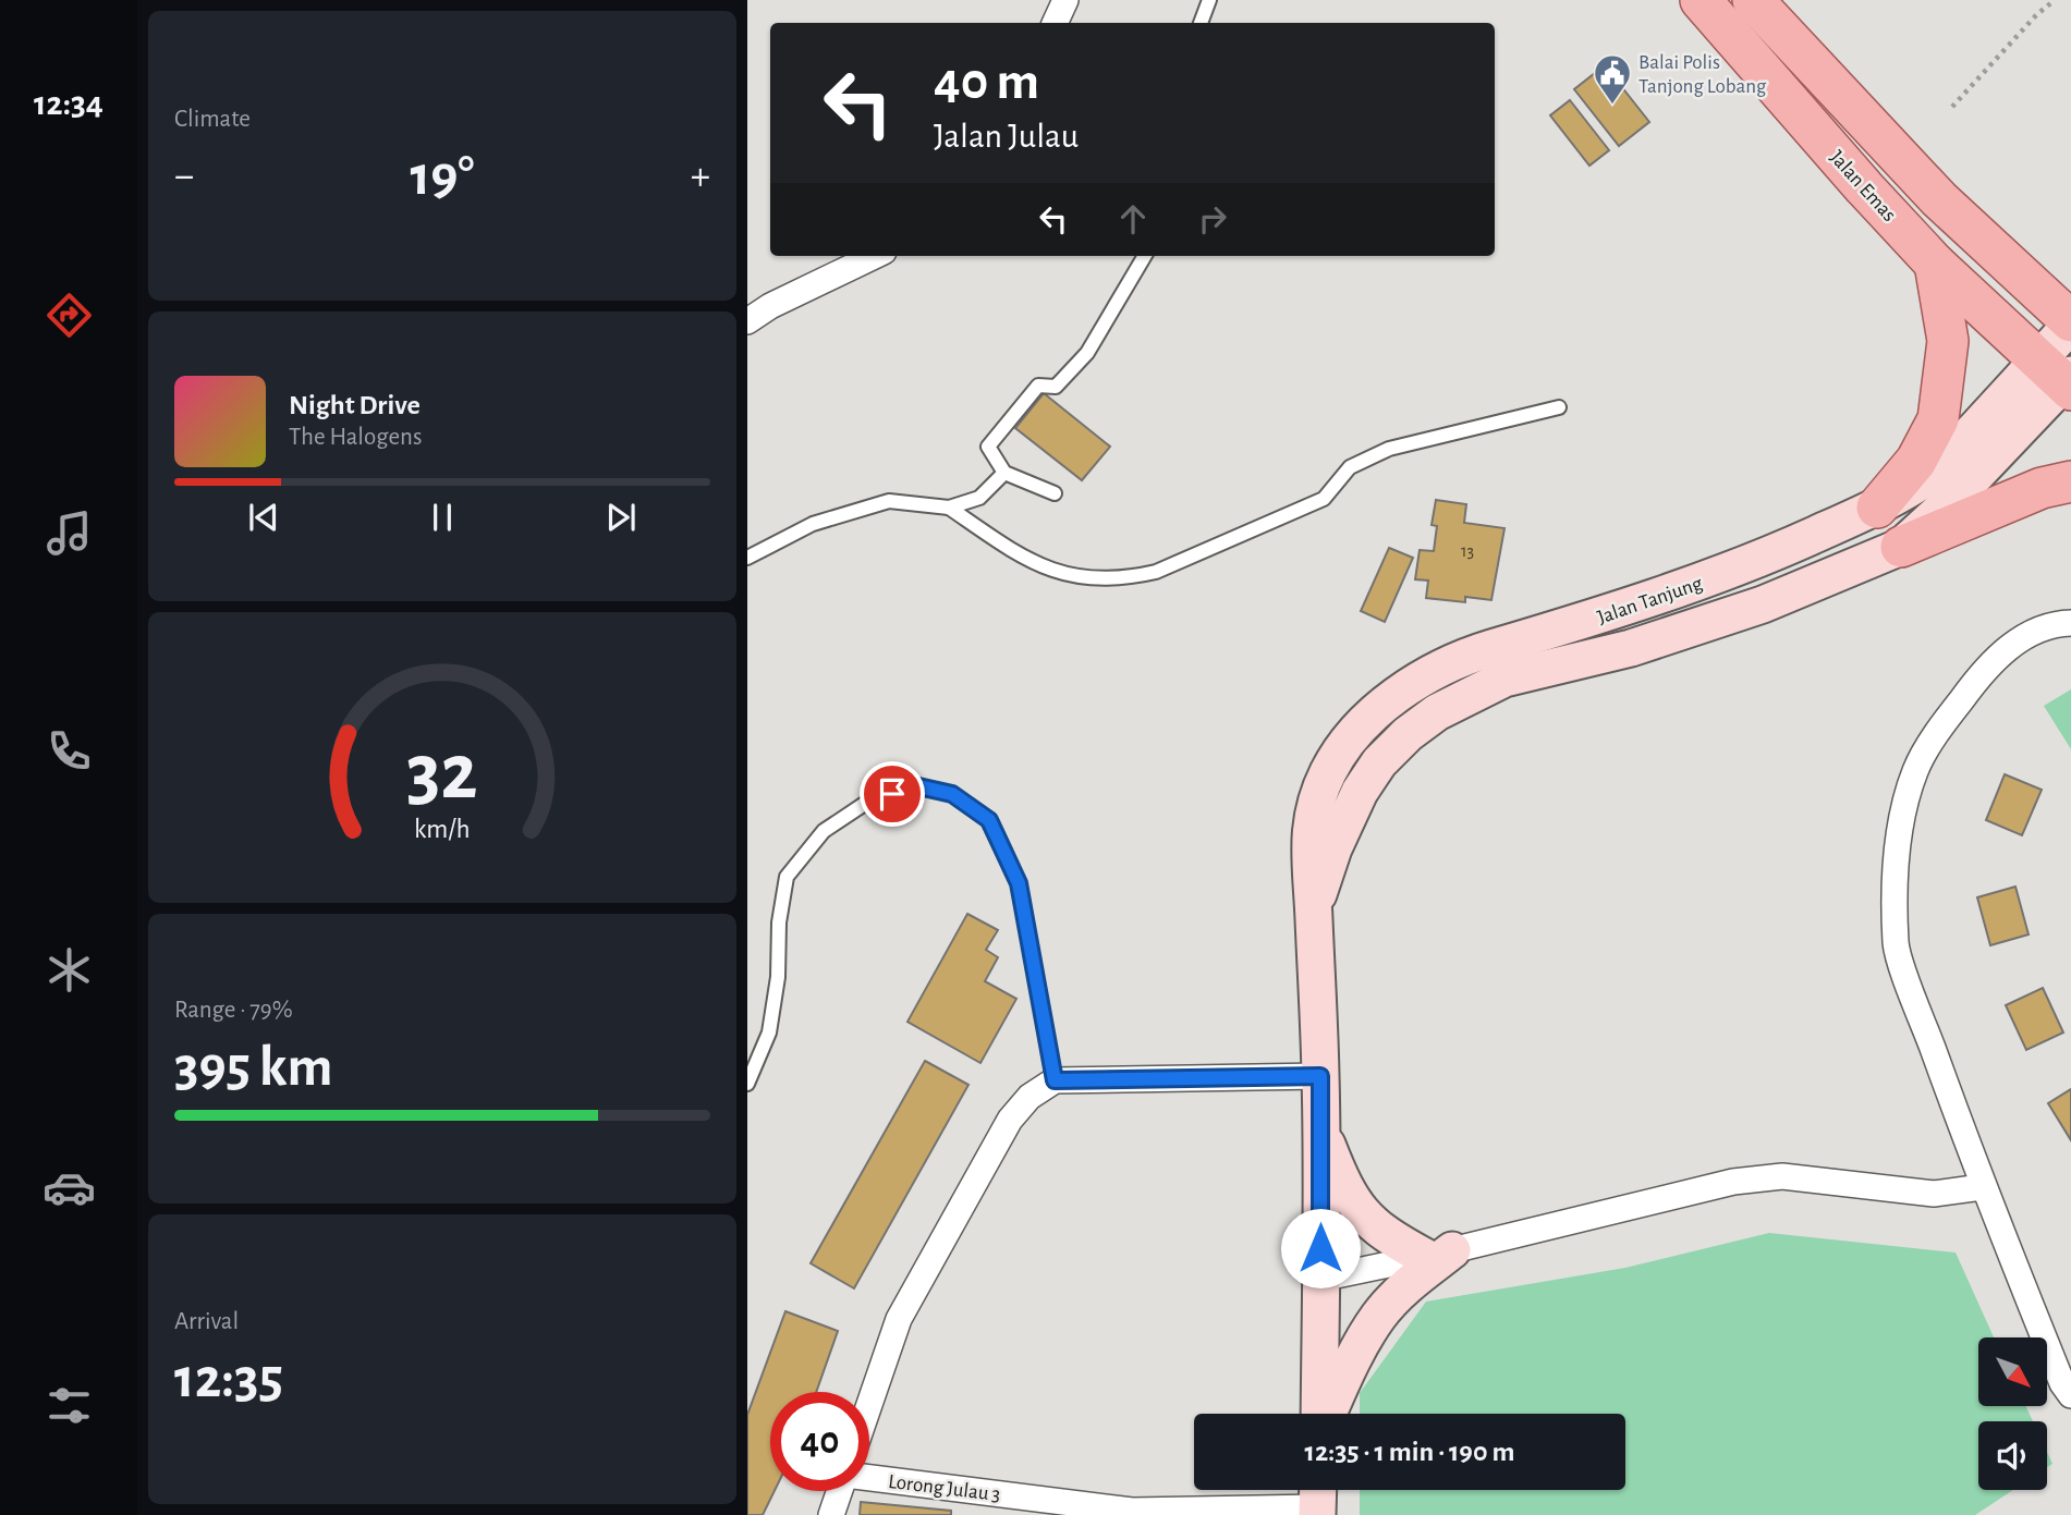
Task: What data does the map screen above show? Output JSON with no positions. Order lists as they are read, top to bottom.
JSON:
{
  "streets": {
    "main road": ["Jalan Emas"],
    "street": ["Jalan Tanjung", "Lorong Julau 3"]
  },
  "crossings": [
    ["Jalan Emas", "Jalan Tanjung"]
  ],
  "places": {
    "public building": ["Balai Polis Tanjong Lobang"]
  },
  "house_numbers": ["13"],
  "north": "bottom right",
  "page": {
    "tabs": "12:34",
    "tile": [
      "Climate",
      ["Range · 79%", "395 km"],
      ["Arrival", "12:35"]
    ],
    "turn": ["40 m", "Jalan Julau"],
    "heat": ["−", "19°", "+"],
    "song": ["Night Drive", "The Halogens"],
    "limit": "40",
    "trip": "12:35 · 1 min · 190 m",
    "gauge": ["32", "km/h"]
  }
}
